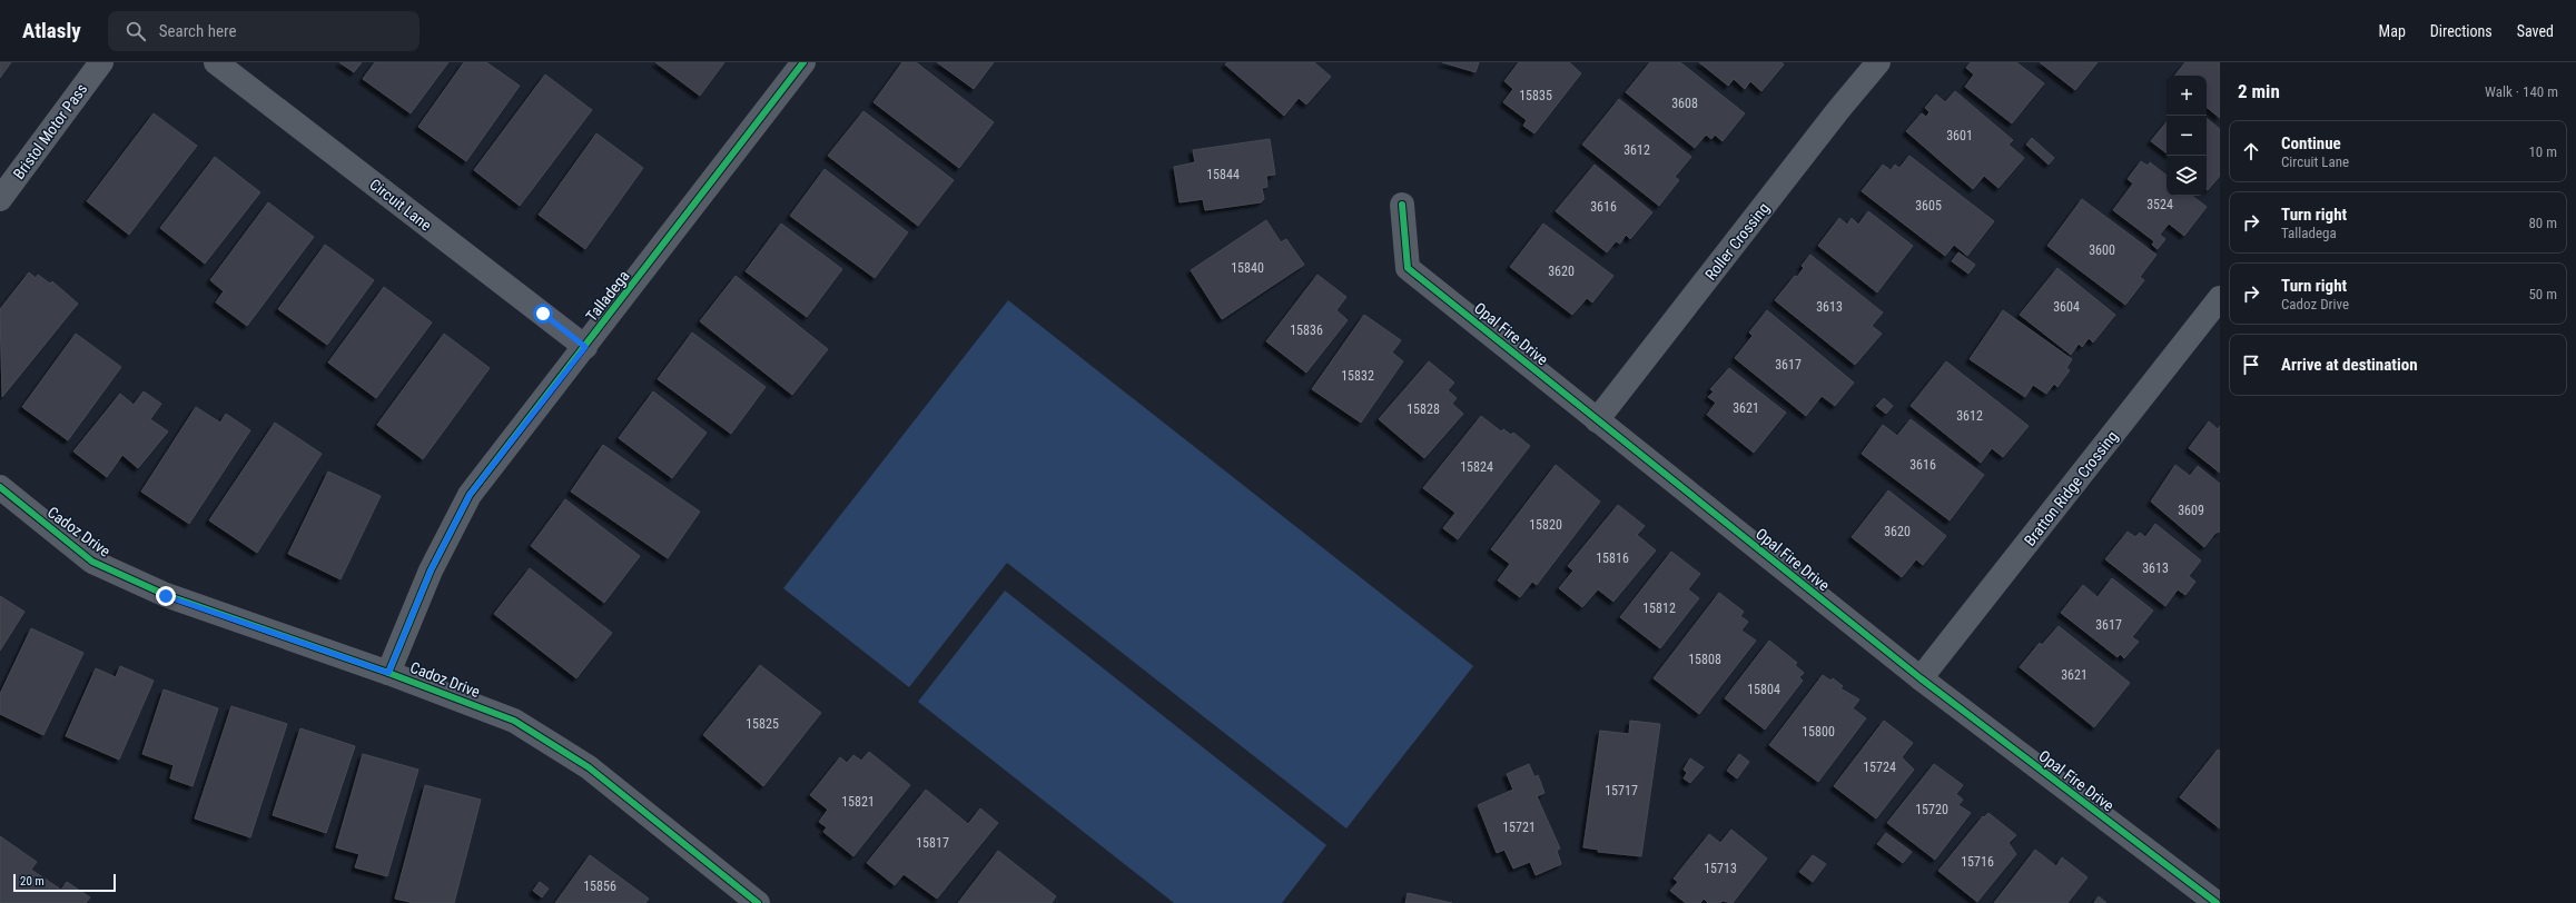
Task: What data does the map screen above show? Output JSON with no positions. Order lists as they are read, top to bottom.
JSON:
{
  "streets": {
    "street": [
      "Bristol Motor Pass",
      "Circuit Lane",
      "Roller Crossing",
      "Talladega",
      "Opal Fire Drive",
      "Bratton Ridge Crossing",
      "Cadoz Drive"
    ]
  },
  "crossings": [
    ["Circuit Lane", "Talladega"],
    ["Roller Crossing", "Opal Fire Drive"],
    ["Talladega", "Cadoz Drive"],
    ["Opal Fire Drive", "Bratton Ridge Crossing"]
  ],
  "house_numbers": [
    "15835",
    "3608",
    "3601",
    "3612",
    "15844",
    "3524",
    "3605",
    "3616",
    "3600",
    "15840",
    "3620",
    "3613",
    "3604",
    "15836",
    "3617",
    "15832",
    "3621",
    "15828",
    "3612",
    "3616",
    "15824",
    "3609",
    "15820",
    "3620",
    "15816",
    "3613",
    "15812",
    "3617",
    "15808",
    "3621",
    "15804",
    "15825",
    "15800",
    "15724",
    "15717",
    "15821",
    "15720",
    "15721",
    "15817",
    "15716",
    "15713",
    "15856"
  ],
  "scale_bar": "20 m",
  "page": {
    "header": "Atlasly",
    "search": "Search here",
    "nav": ["Map", "Directions", "Saved"],
    "heading": ["2 min", "Walk · 140 m"],
    "map_buttons": ["+", "−"],
    "list": [
      ["Continue", "Circuit Lane", "10 m"],
      ["Turn right", "Talladega", "80 m"],
      ["Turn right", "Cadoz Drive", "50 m"],
      "Arrive at destination"
    ],
    "scale": "20 m"
  }
}
